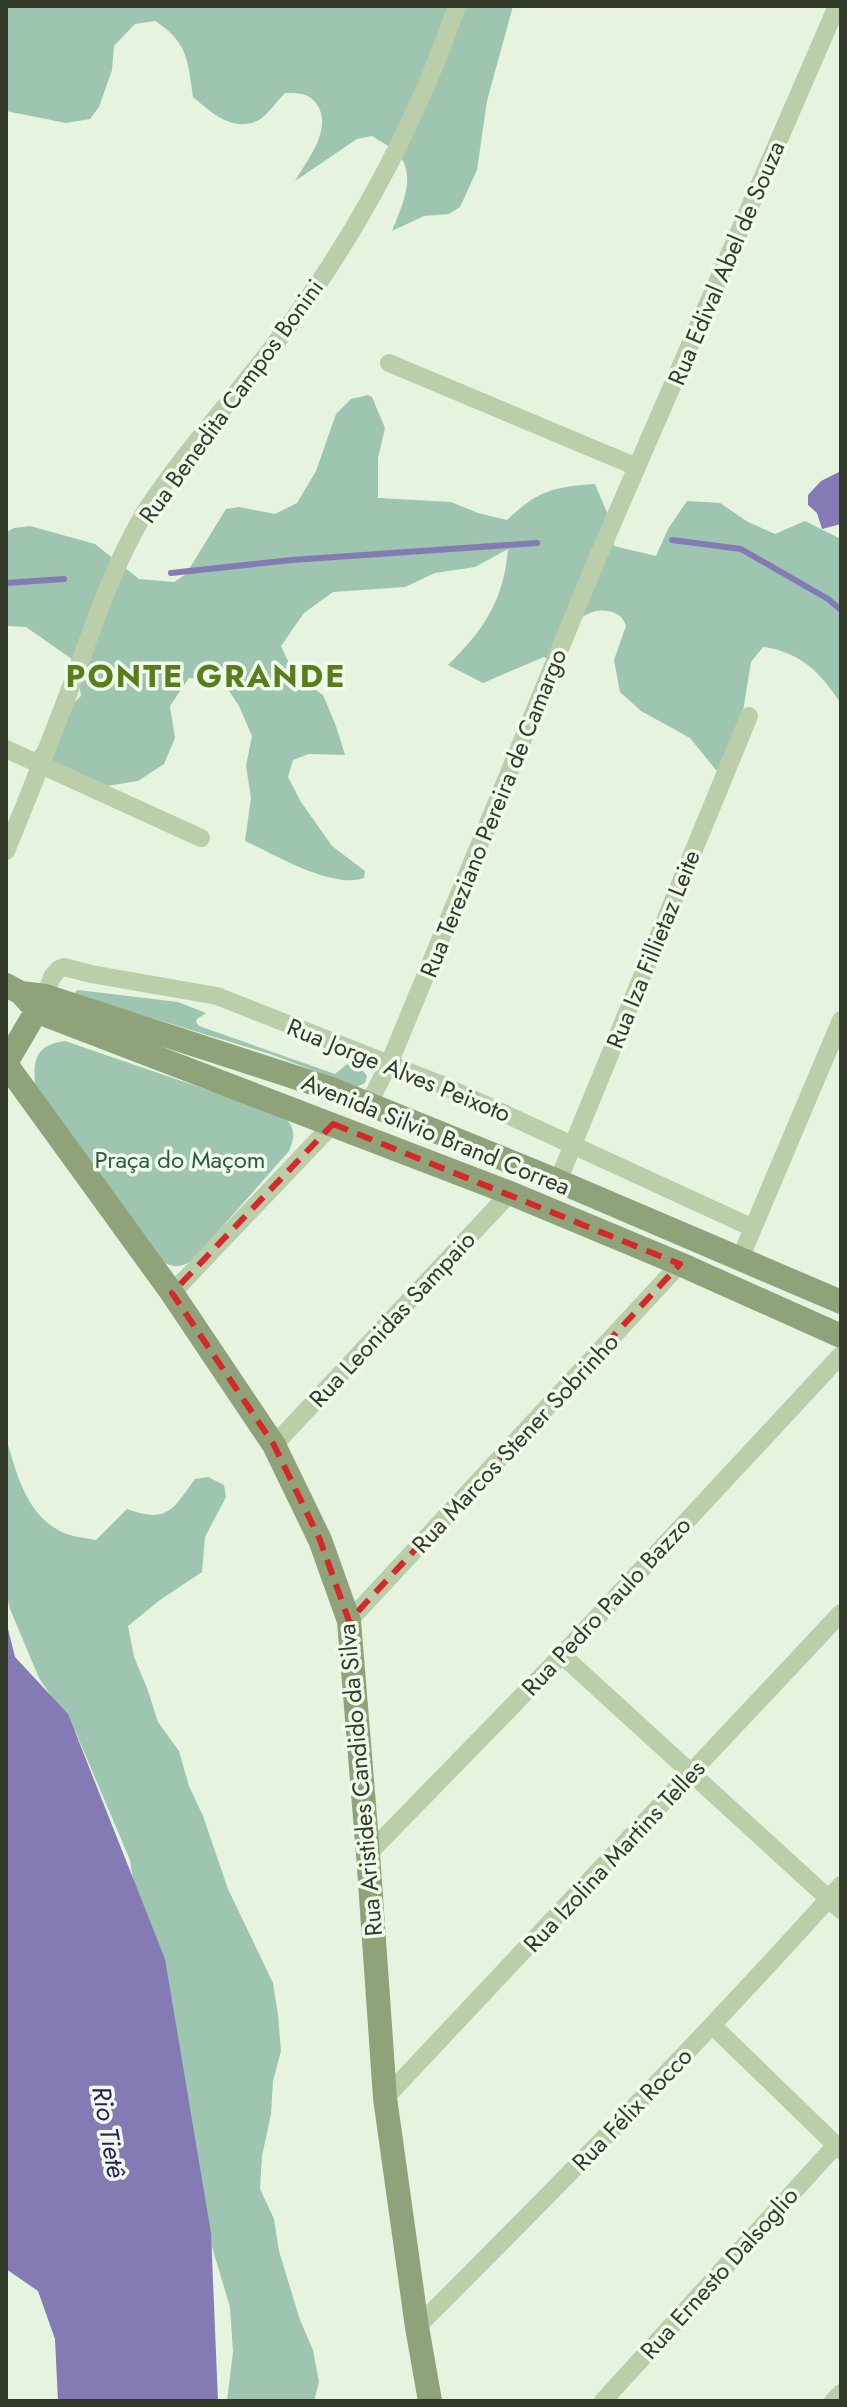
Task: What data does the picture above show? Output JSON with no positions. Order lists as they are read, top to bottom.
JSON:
{
  "streets": {
    "main road": ["Avenida Silvio Brand Correa", "Rua Aristides Candido da Silva"],
    "street": [
      "Rua Edival Abel de Souza",
      "Rua Benedita Campos Bonini",
      "Rua Tereziano Pereira de Camargo",
      "Rua Iza Fillietaz Leite",
      "Rua Jorge Alves Peixoto",
      "Rua Leonidas Sampaio",
      "Rua Marcos Stener Sobrinho",
      "Rua Pedro Paulo Bazzo",
      "Rua Izolina Martins Telles",
      "Rua Félix Rocco",
      "Rua Ernesto Dalsoglio"
    ]
  },
  "crossings": [
    ["Rua Edival Abel de Souza", "Rua Tereziano Pereira de Camargo"],
    ["Rua Tereziano Pereira de Camargo", "Rua Jorge Alves Peixoto"],
    ["Rua Tereziano Pereira de Camargo", "Avenida Silvio Brand Correa"],
    ["Rua Iza Fillietaz Leite", "Rua Jorge Alves Peixoto"],
    ["Rua Iza Fillietaz Leite", "Avenida Silvio Brand Correa"],
    ["Rua Jorge Alves Peixoto", "Avenida Silvio Brand Correa"],
    ["Avenida Silvio Brand Correa", "Rua Leonidas Sampaio"],
    ["Avenida Silvio Brand Correa", "Rua Marcos Stener Sobrinho"],
    ["Rua Leonidas Sampaio", "Rua Aristides Candido da Silva"],
    ["Rua Marcos Stener Sobrinho", "Rua Aristides Candido da Silva"],
    ["Rua Pedro Paulo Bazzo", "Rua Aristides Candido da Silva"],
    ["Rua Aristides Candido da Silva", "Rua Izolina Martins Telles"],
    ["Rua Aristides Candido da Silva", "Rua Félix Rocco"]
  ],
  "districts": ["PONTE GRANDE"],
  "water": ["Rio Tietê"],
  "parks": ["Praça do Maçom"]
}
